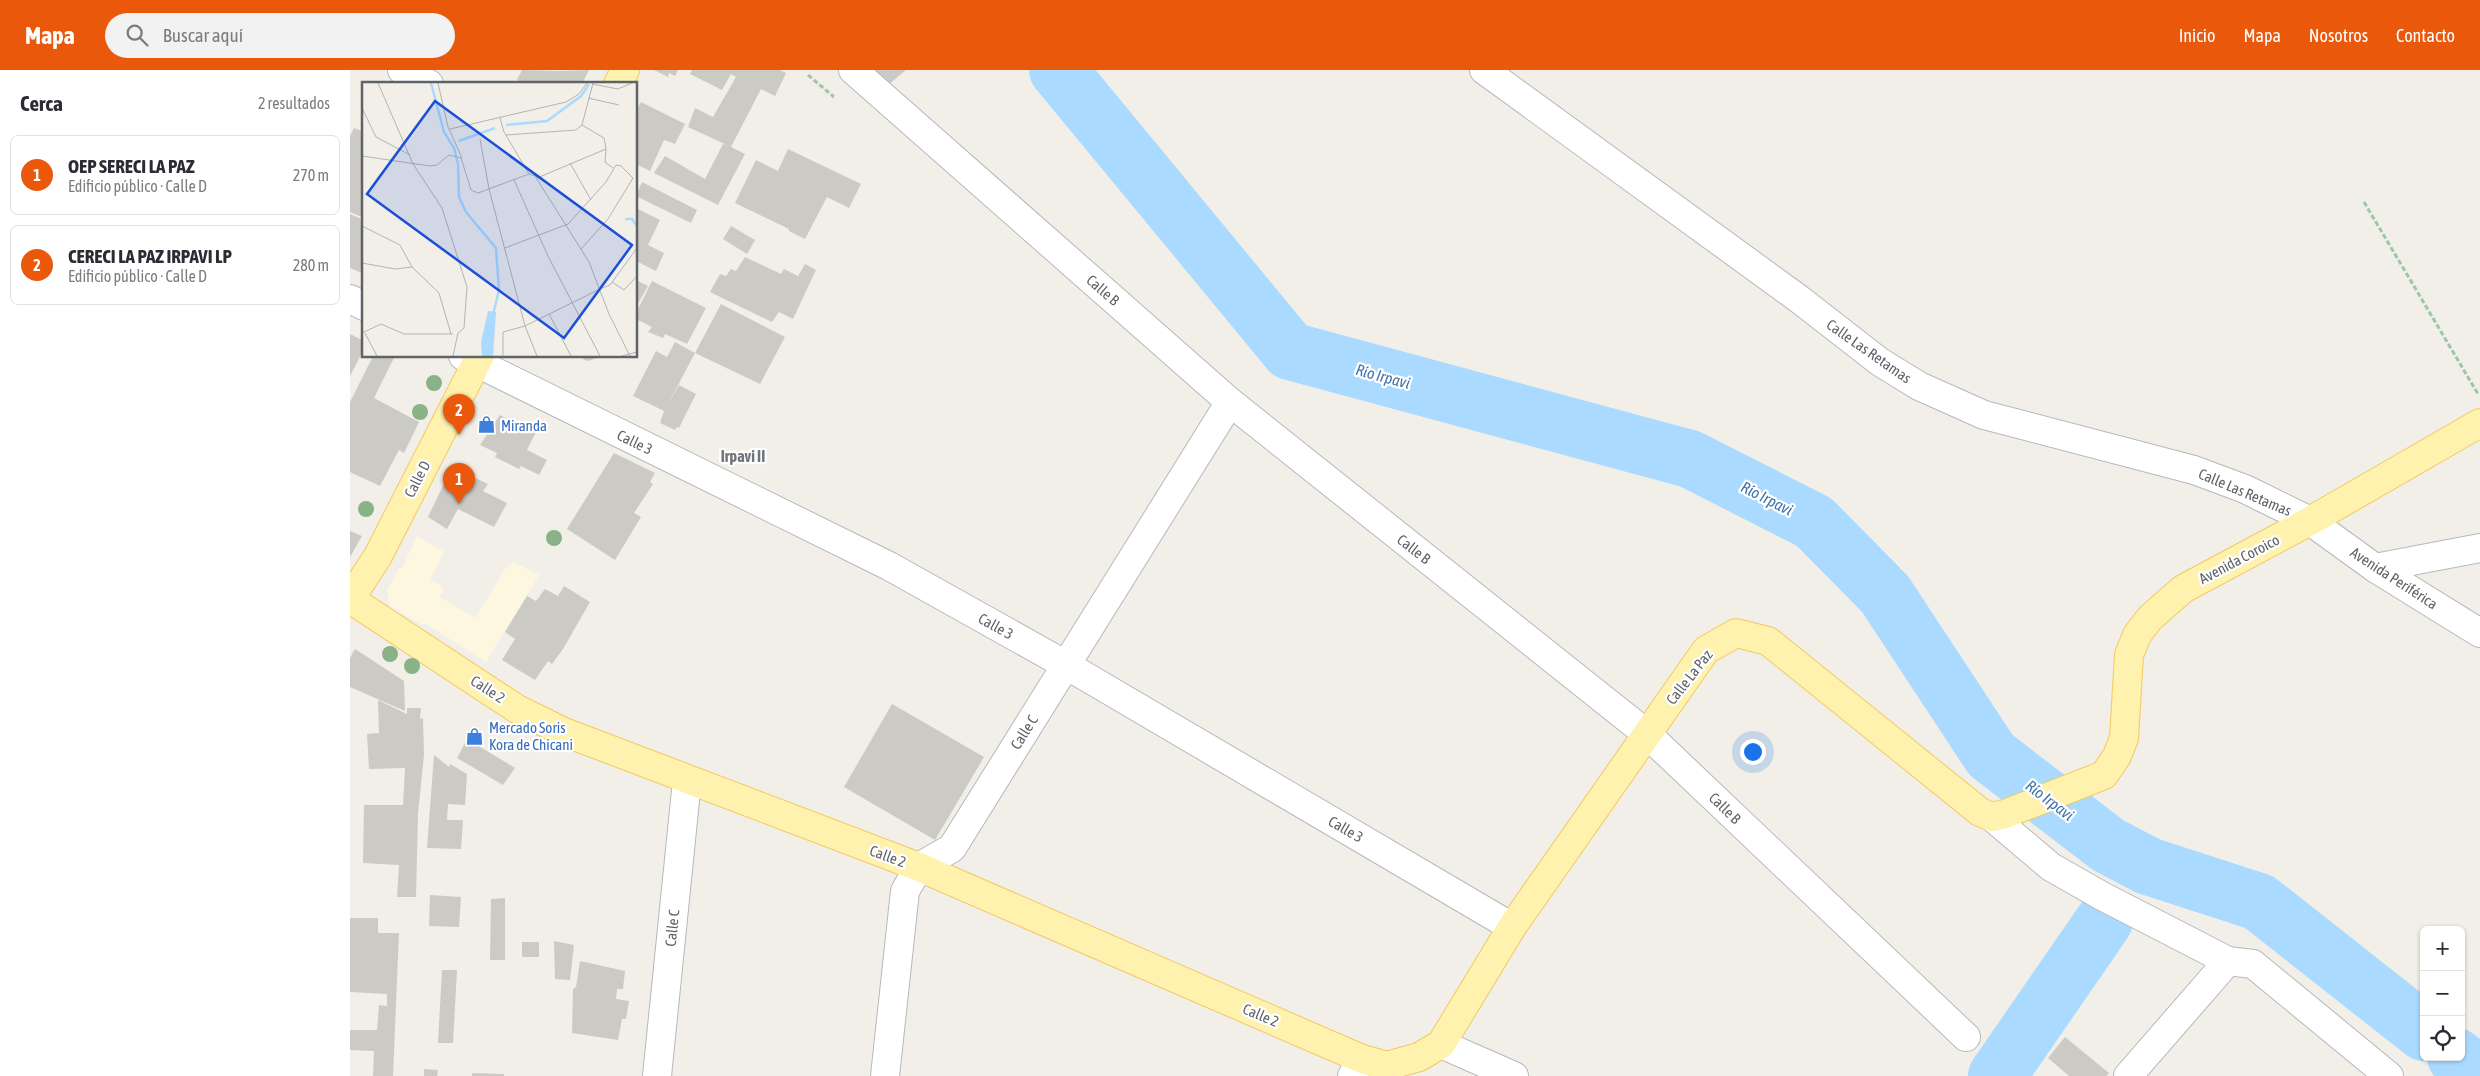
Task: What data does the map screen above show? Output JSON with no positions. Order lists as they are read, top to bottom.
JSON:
{
  "streets": {
    "main road": [
      "Calle D",
      "Avenida Coroico",
      "Calle La Paz",
      "Calle 2"
    ],
    "street": [
      "Calle B",
      "Calle Las Retamas",
      "Calle 3",
      "Avenida Periférica",
      "Calle C"
    ]
  },
  "crossings": [
    ["Calle B", "Calle La Paz"],
    ["Calle B", "Calle C"],
    ["Calle Las Retamas", "Avenida Coroico"],
    ["Calle Las Retamas", "Avenida Periférica"],
    ["Calle 3", "Calle D"],
    ["Calle 3", "Calle La Paz"],
    ["Calle 3", "Calle C"],
    ["Calle D", "Calle 2"],
    ["Avenida Coroico", "Avenida Periférica"],
    ["Avenida Coroico", "Calle La Paz"],
    ["Calle La Paz", "Calle 2"],
    ["Calle 2", "Calle C"]
  ],
  "districts": ["Irpavi II"],
  "water": ["Río Irpavi"],
  "places": {
    "shop": ["Miranda", "Mercado Soris Kora de Chicani"]
  },
  "page": {
    "header": "Mapa",
    "search": "Buscar aquí",
    "nav": [
      "Inicio",
      "Mapa",
      "Nosotros",
      "Contacto"
    ],
    "heading": ["Cerca", "2 resultados"],
    "list": [
      {
        "mark": "1",
        "name": "OEP SERECI LA PAZ",
        "note": "Edificio público · Calle D",
        "value": "270 m"
      },
      {
        "mark": "2",
        "name": "CERECI LA PAZ IRPAVI LP",
        "note": "Edificio público · Calle D",
        "value": "280 m"
      }
    ],
    "pins": ["2", "1"],
    "map_buttons": ["+", "−"]
  }
}
